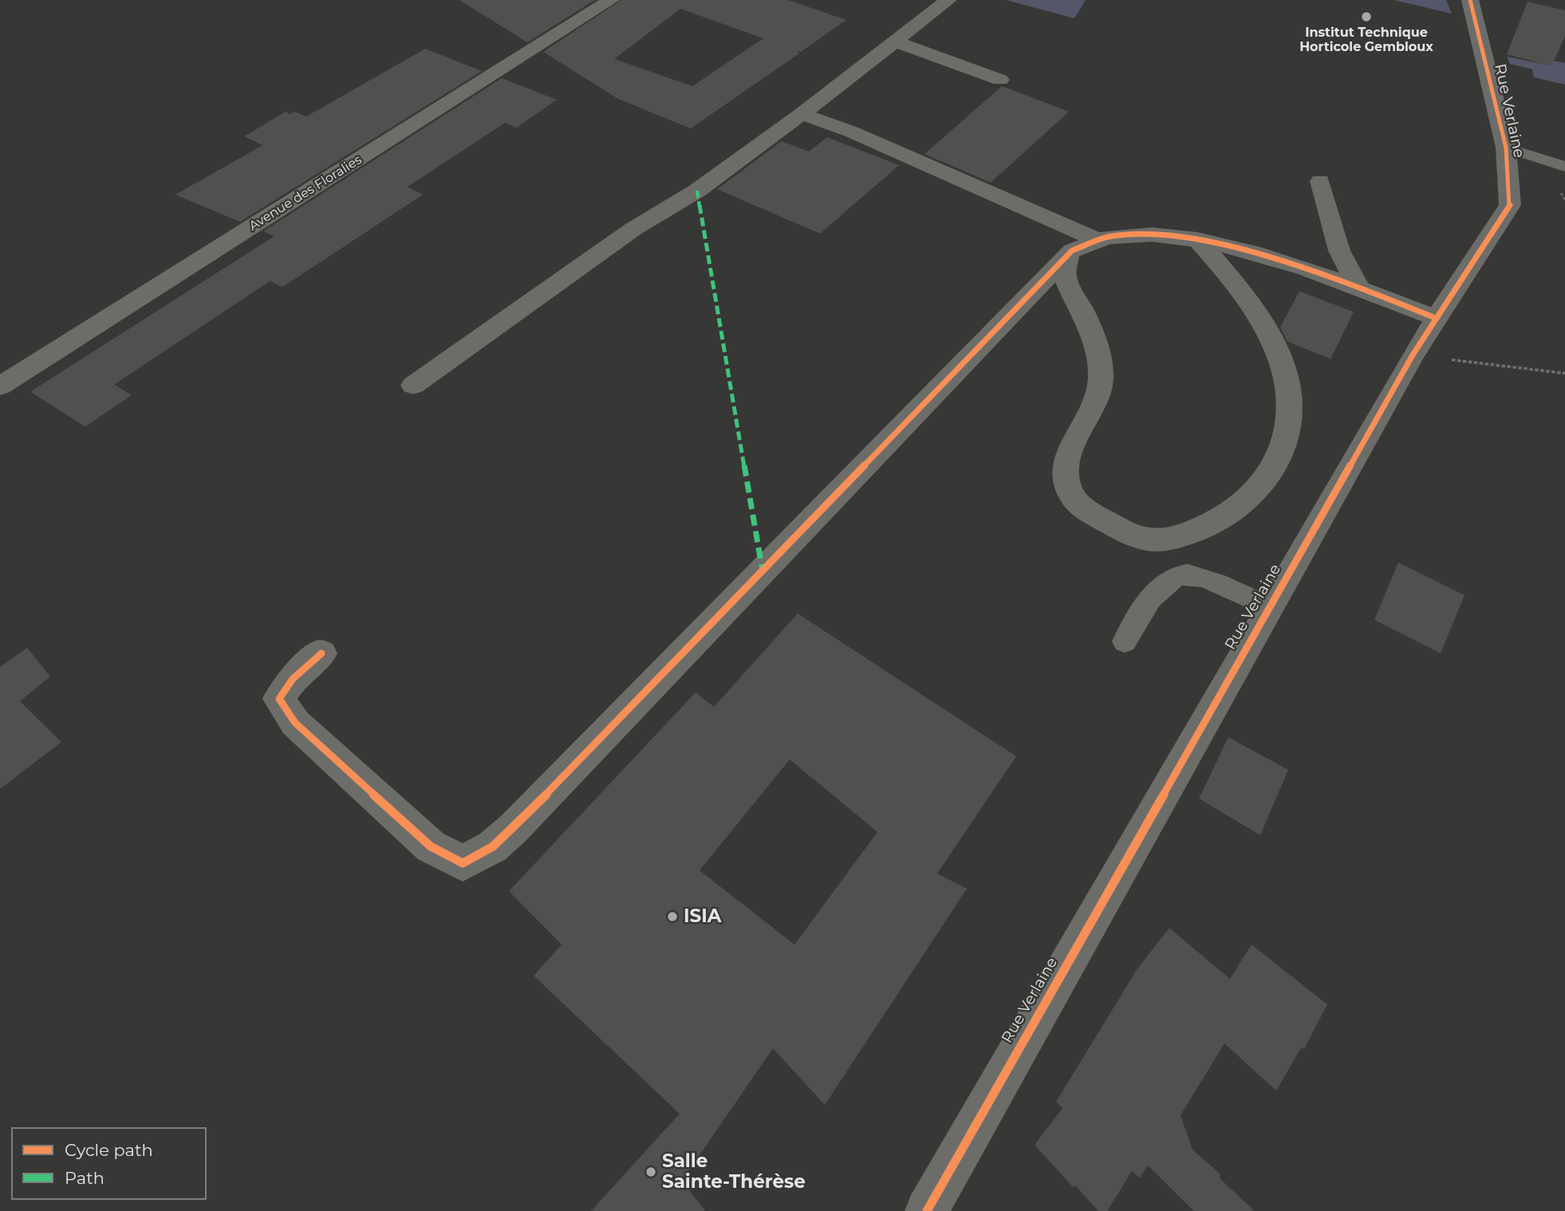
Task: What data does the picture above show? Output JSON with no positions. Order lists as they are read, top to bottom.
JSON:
{
  "streets": {
    "street": ["Rue Verlaine", "Avenue des Floralies"]
  },
  "places": ["Institut Technique Horticole Gembloux", "ISIA", "Salle Sainte-Thérèse"],
  "legend": ["Cycle path", "Path"]
}
